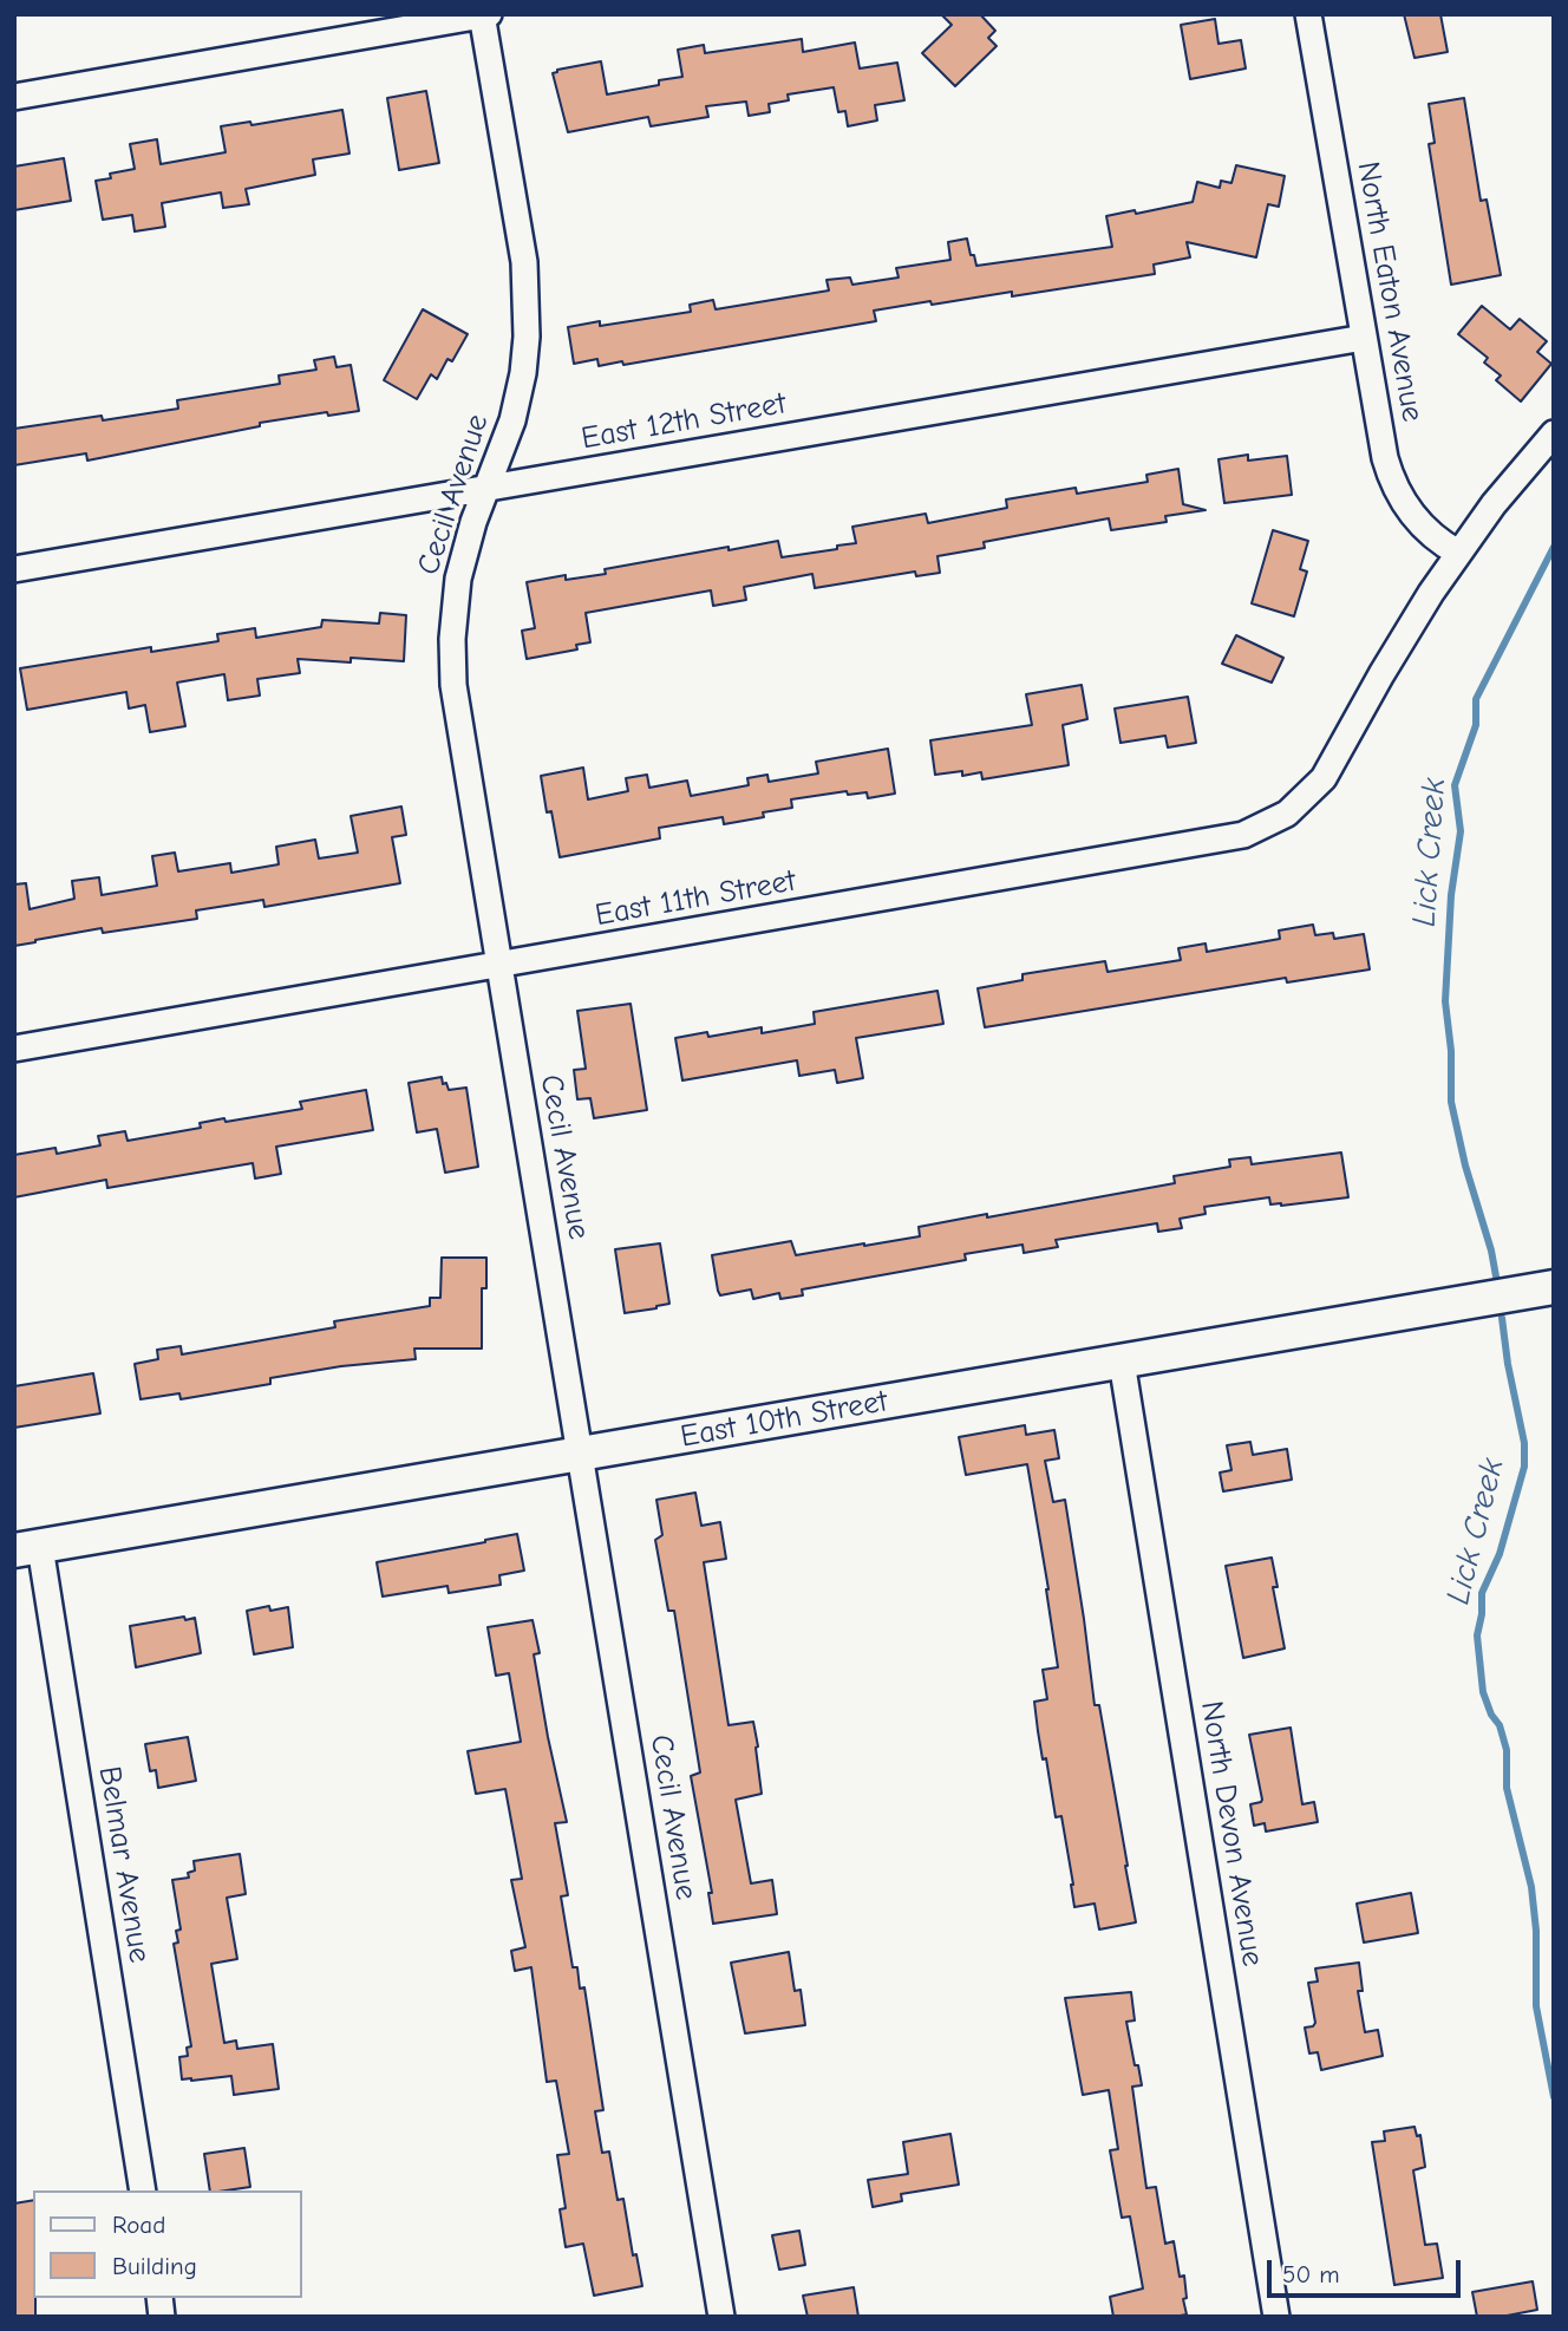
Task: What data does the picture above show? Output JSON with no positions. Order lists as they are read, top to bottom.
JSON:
{
  "streets": {
    "main road": ["East 10th Street"],
    "street": [
      "North Eaton Avenue",
      "East 12th Street",
      "Cecil Avenue",
      "East 11th Street",
      "North Devon Avenue",
      "Belmar Avenue"
    ]
  },
  "crossings": [
    ["North Eaton Avenue", "East 12th Street"],
    ["North Eaton Avenue", "East 11th Street"],
    ["East 12th Street", "Cecil Avenue"],
    ["Cecil Avenue", "East 11th Street"],
    ["Cecil Avenue", "East 10th Street"],
    ["East 10th Street", "North Devon Avenue"],
    ["East 10th Street", "Belmar Avenue"]
  ],
  "water": ["Lick Creek"],
  "legend": ["Road", "Building"],
  "scale_bar": "50 m"
}
